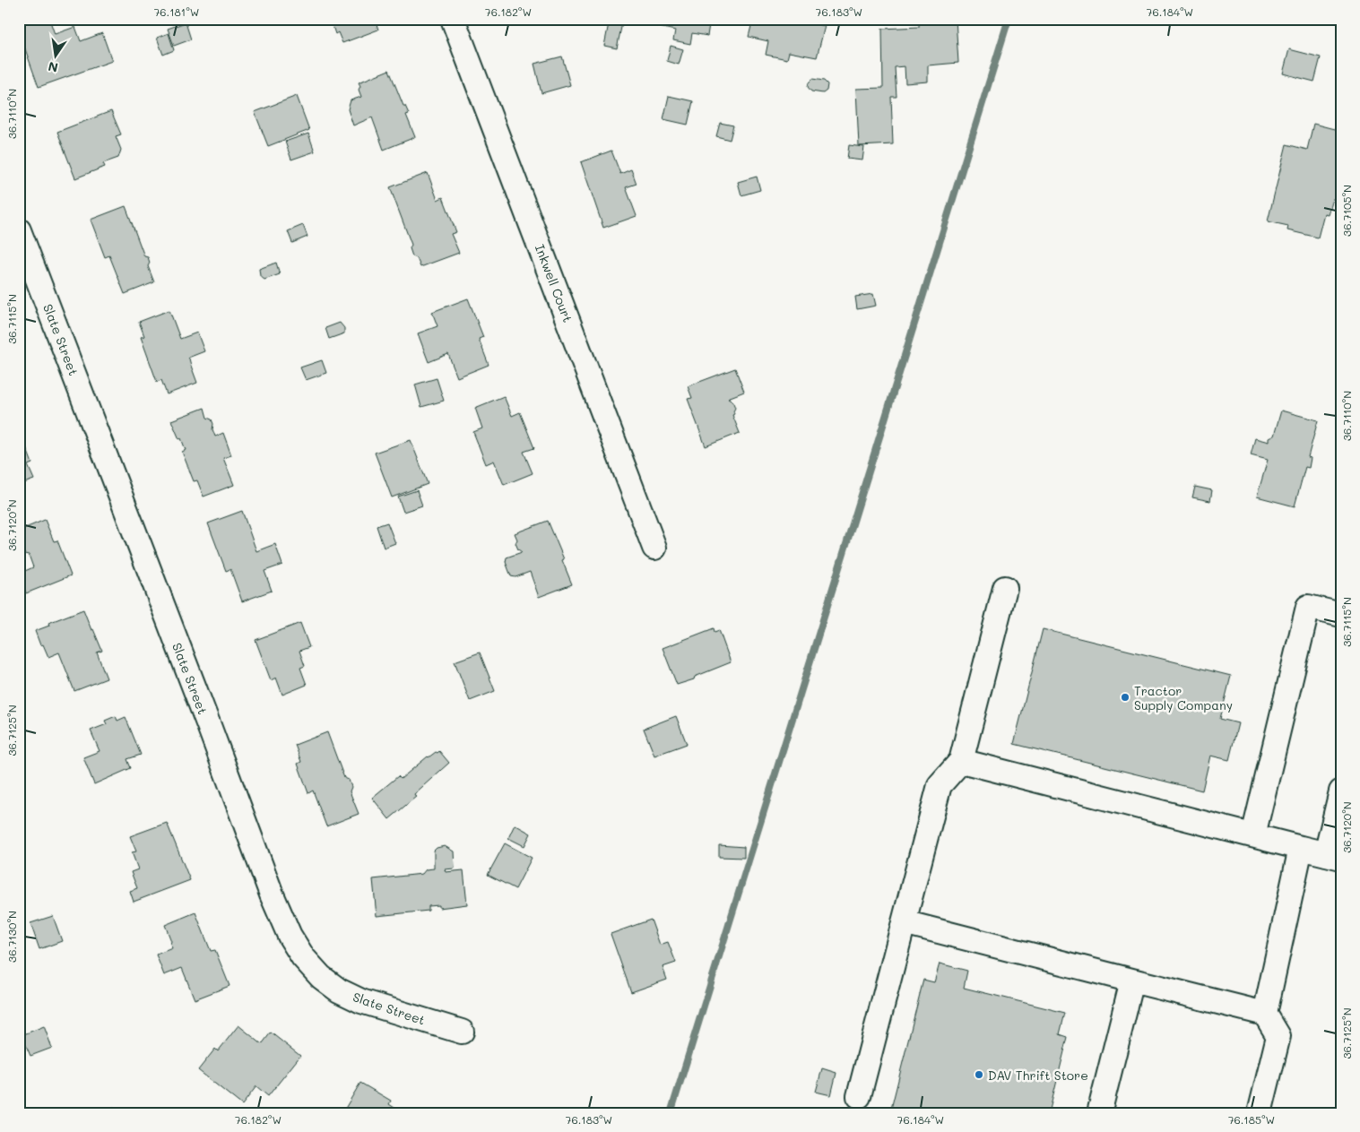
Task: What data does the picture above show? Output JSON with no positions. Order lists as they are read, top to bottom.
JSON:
{
  "streets": {
    "street": ["Inkwell Court", "Slate Street"]
  },
  "places": ["Tractor Supply Company", "DAV Thrift Store"],
  "north": "bottom",
  "coordinates": [
    "76.181°W",
    "76.182°W",
    "76.183°W",
    "76.184°W",
    "36.7110°N",
    "36.7105°N",
    "36.7115°N",
    "36.7120°N",
    "36.7125°N",
    "36.7130°N",
    "76.185°W"
  ]
}
